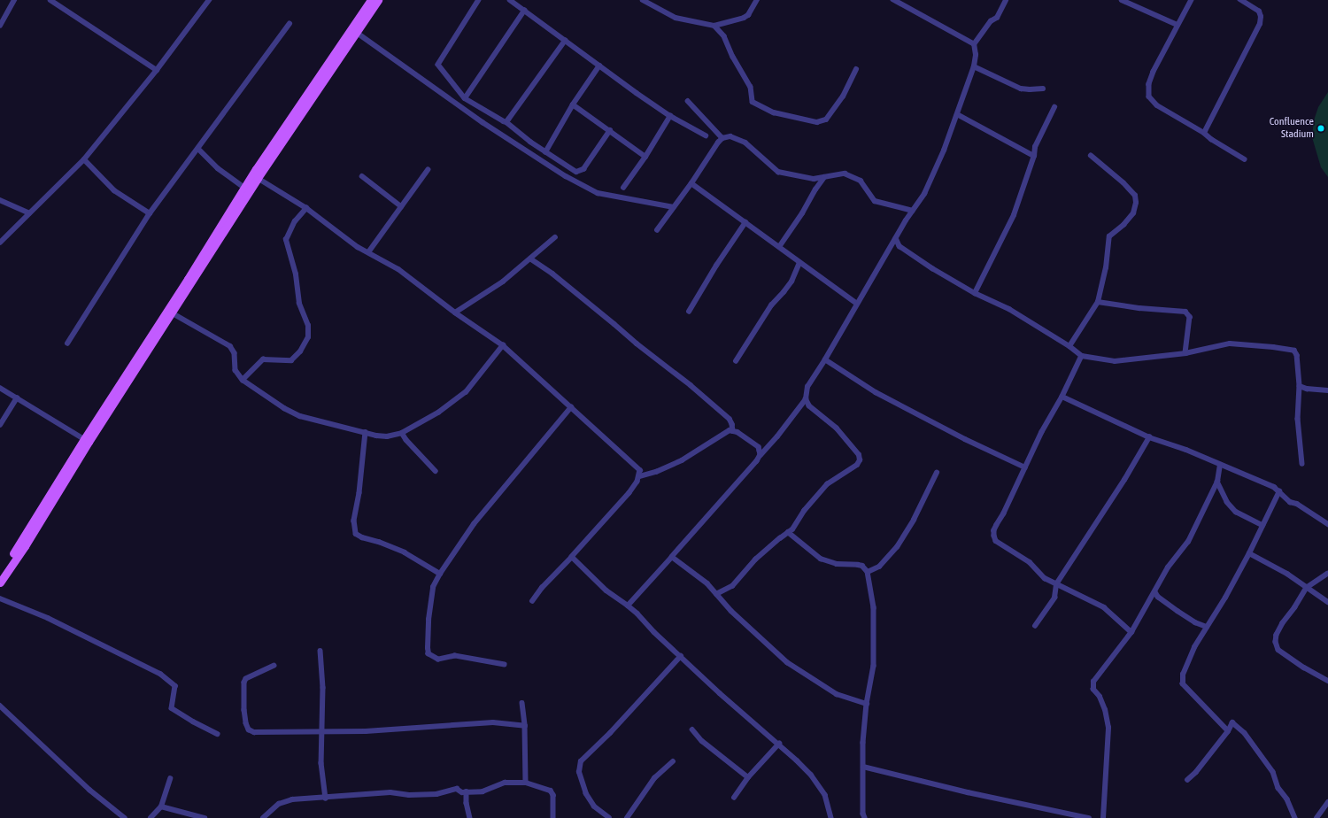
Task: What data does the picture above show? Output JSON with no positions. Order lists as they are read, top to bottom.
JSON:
{
  "places": ["Confluence Stadium"]
}
